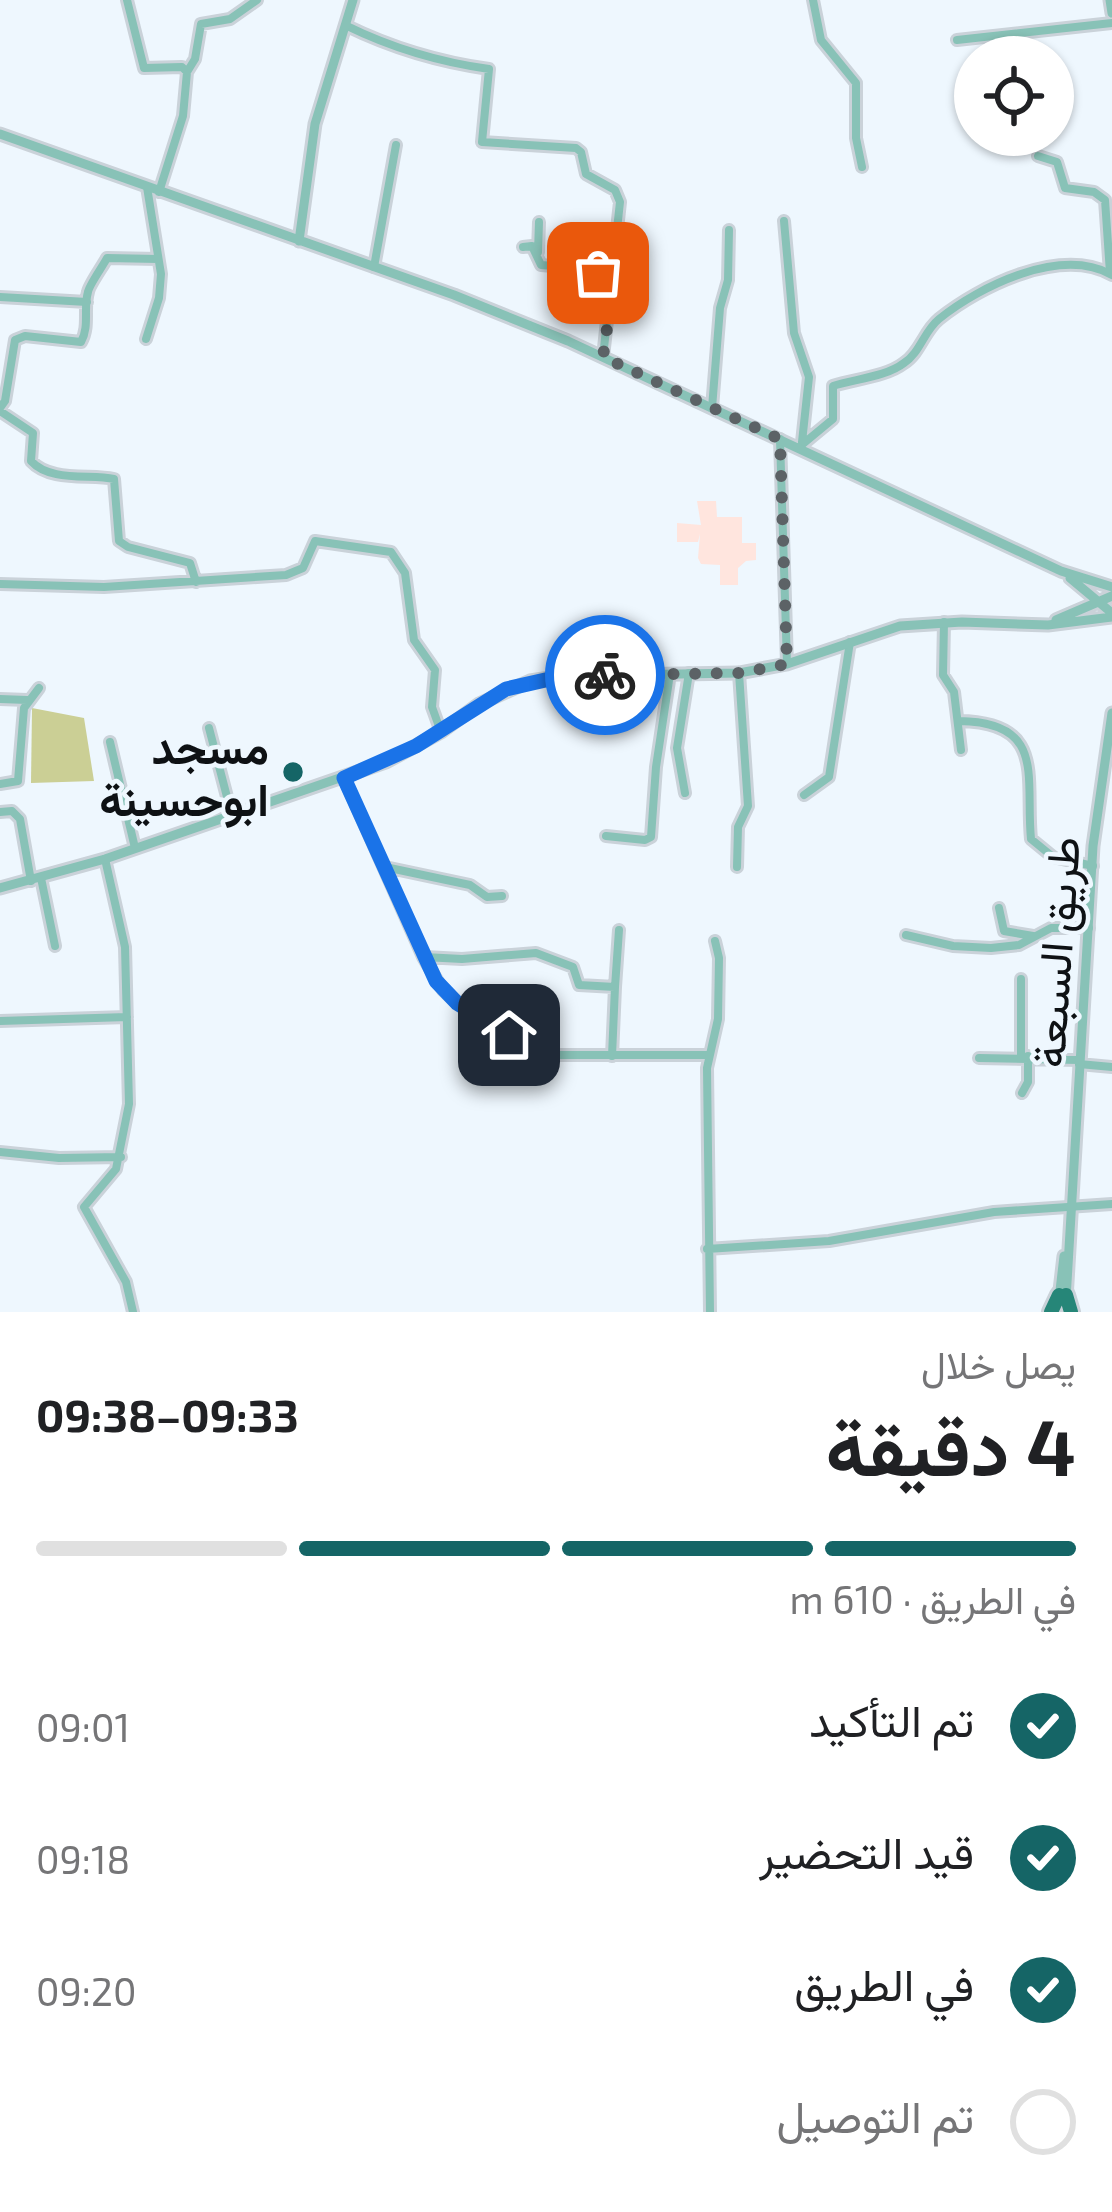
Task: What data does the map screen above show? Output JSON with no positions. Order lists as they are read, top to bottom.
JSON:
{
  "streets": {
    "street": ["طريق السبعة"]
  },
  "places": ["مسجد ابوحسينة"],
  "page": {
    "heading": ["4 دقيقة", "يصل خلال", "09:33–09:38"],
    "bar": "في الطريق · 610 m",
    "list": [
      ["تم التأكيد", "09:01"],
      ["قيد التحضير", "09:18"],
      ["في الطريق", "09:20"],
      "تم التوصيل"
    ]
  }
}
